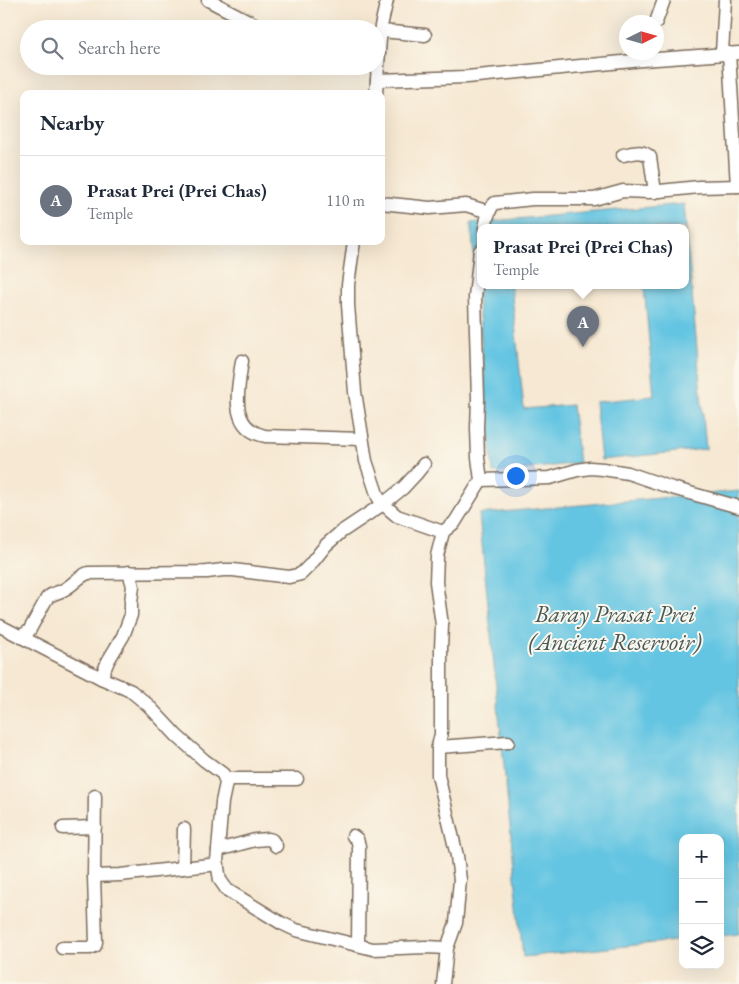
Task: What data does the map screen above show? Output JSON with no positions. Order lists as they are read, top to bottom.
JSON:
{
  "water": ["Baray Prasat Prei (Ancient Reservoir)"],
  "north": "right",
  "page": {
    "search": "Search here",
    "heading": "Nearby",
    "list": [
      {
        "mark": "A",
        "name": "Prasat Prei (Prei Chas)",
        "note": "Temple",
        "value": "110 m"
      }
    ],
    "popup": ["Prasat Prei (Prei Chas)", "Temple"],
    "pins": "A",
    "map_buttons": ["+", "−"]
  }
}
